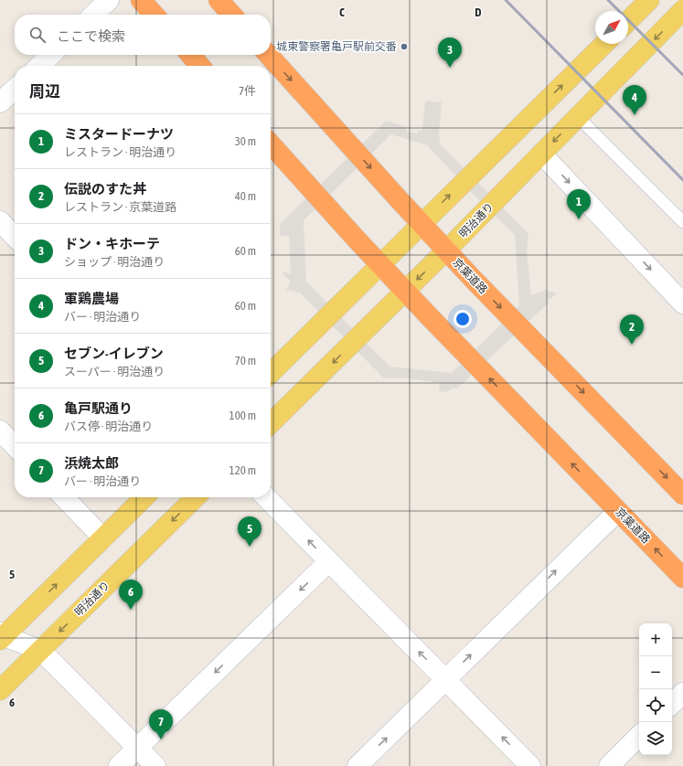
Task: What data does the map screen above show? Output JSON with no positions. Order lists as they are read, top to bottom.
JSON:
{
  "streets": {
    "highway": ["京葉道路"],
    "main road": ["明治通り"]
  },
  "crossings": [
    ["明治通り", "京葉道路"]
  ],
  "places": ["城東警察署亀戸駅前交番"],
  "north": "top right",
  "page": {
    "search": "ここで検索",
    "pins": [
      "3",
      "4",
      "1",
      "2",
      "5",
      "6",
      "7"
    ],
    "heading": ["周辺", "7件"],
    "list": [
      {
        "mark": "1",
        "name": "ミスタードーナツ",
        "note": "レストラン · 明治通り",
        "value": "30 m"
      },
      {
        "mark": "2",
        "name": "伝説のすた丼",
        "note": "レストラン · 京葉道路",
        "value": "40 m"
      },
      {
        "mark": "3",
        "name": "ドン・キホーテ",
        "note": "ショップ · 明治通り",
        "value": "60 m"
      },
      {
        "mark": "4",
        "name": "軍鶏農場",
        "note": "バー · 明治通り",
        "value": "60 m"
      },
      {
        "mark": "5",
        "name": "セブン-イレブン",
        "note": "スーパー · 明治通り",
        "value": "70 m"
      },
      {
        "mark": "6",
        "name": "亀戸駅通り",
        "note": "バス停 · 明治通り",
        "value": "100 m"
      },
      {
        "mark": "7",
        "name": "浜焼太郎",
        "note": "バー · 明治通り",
        "value": "120 m"
      }
    ],
    "map_buttons": ["+", "−"]
  },
  "grid": {
    "columns": ["C", "D"],
    "rows": ["5", "6"]
  }
}
